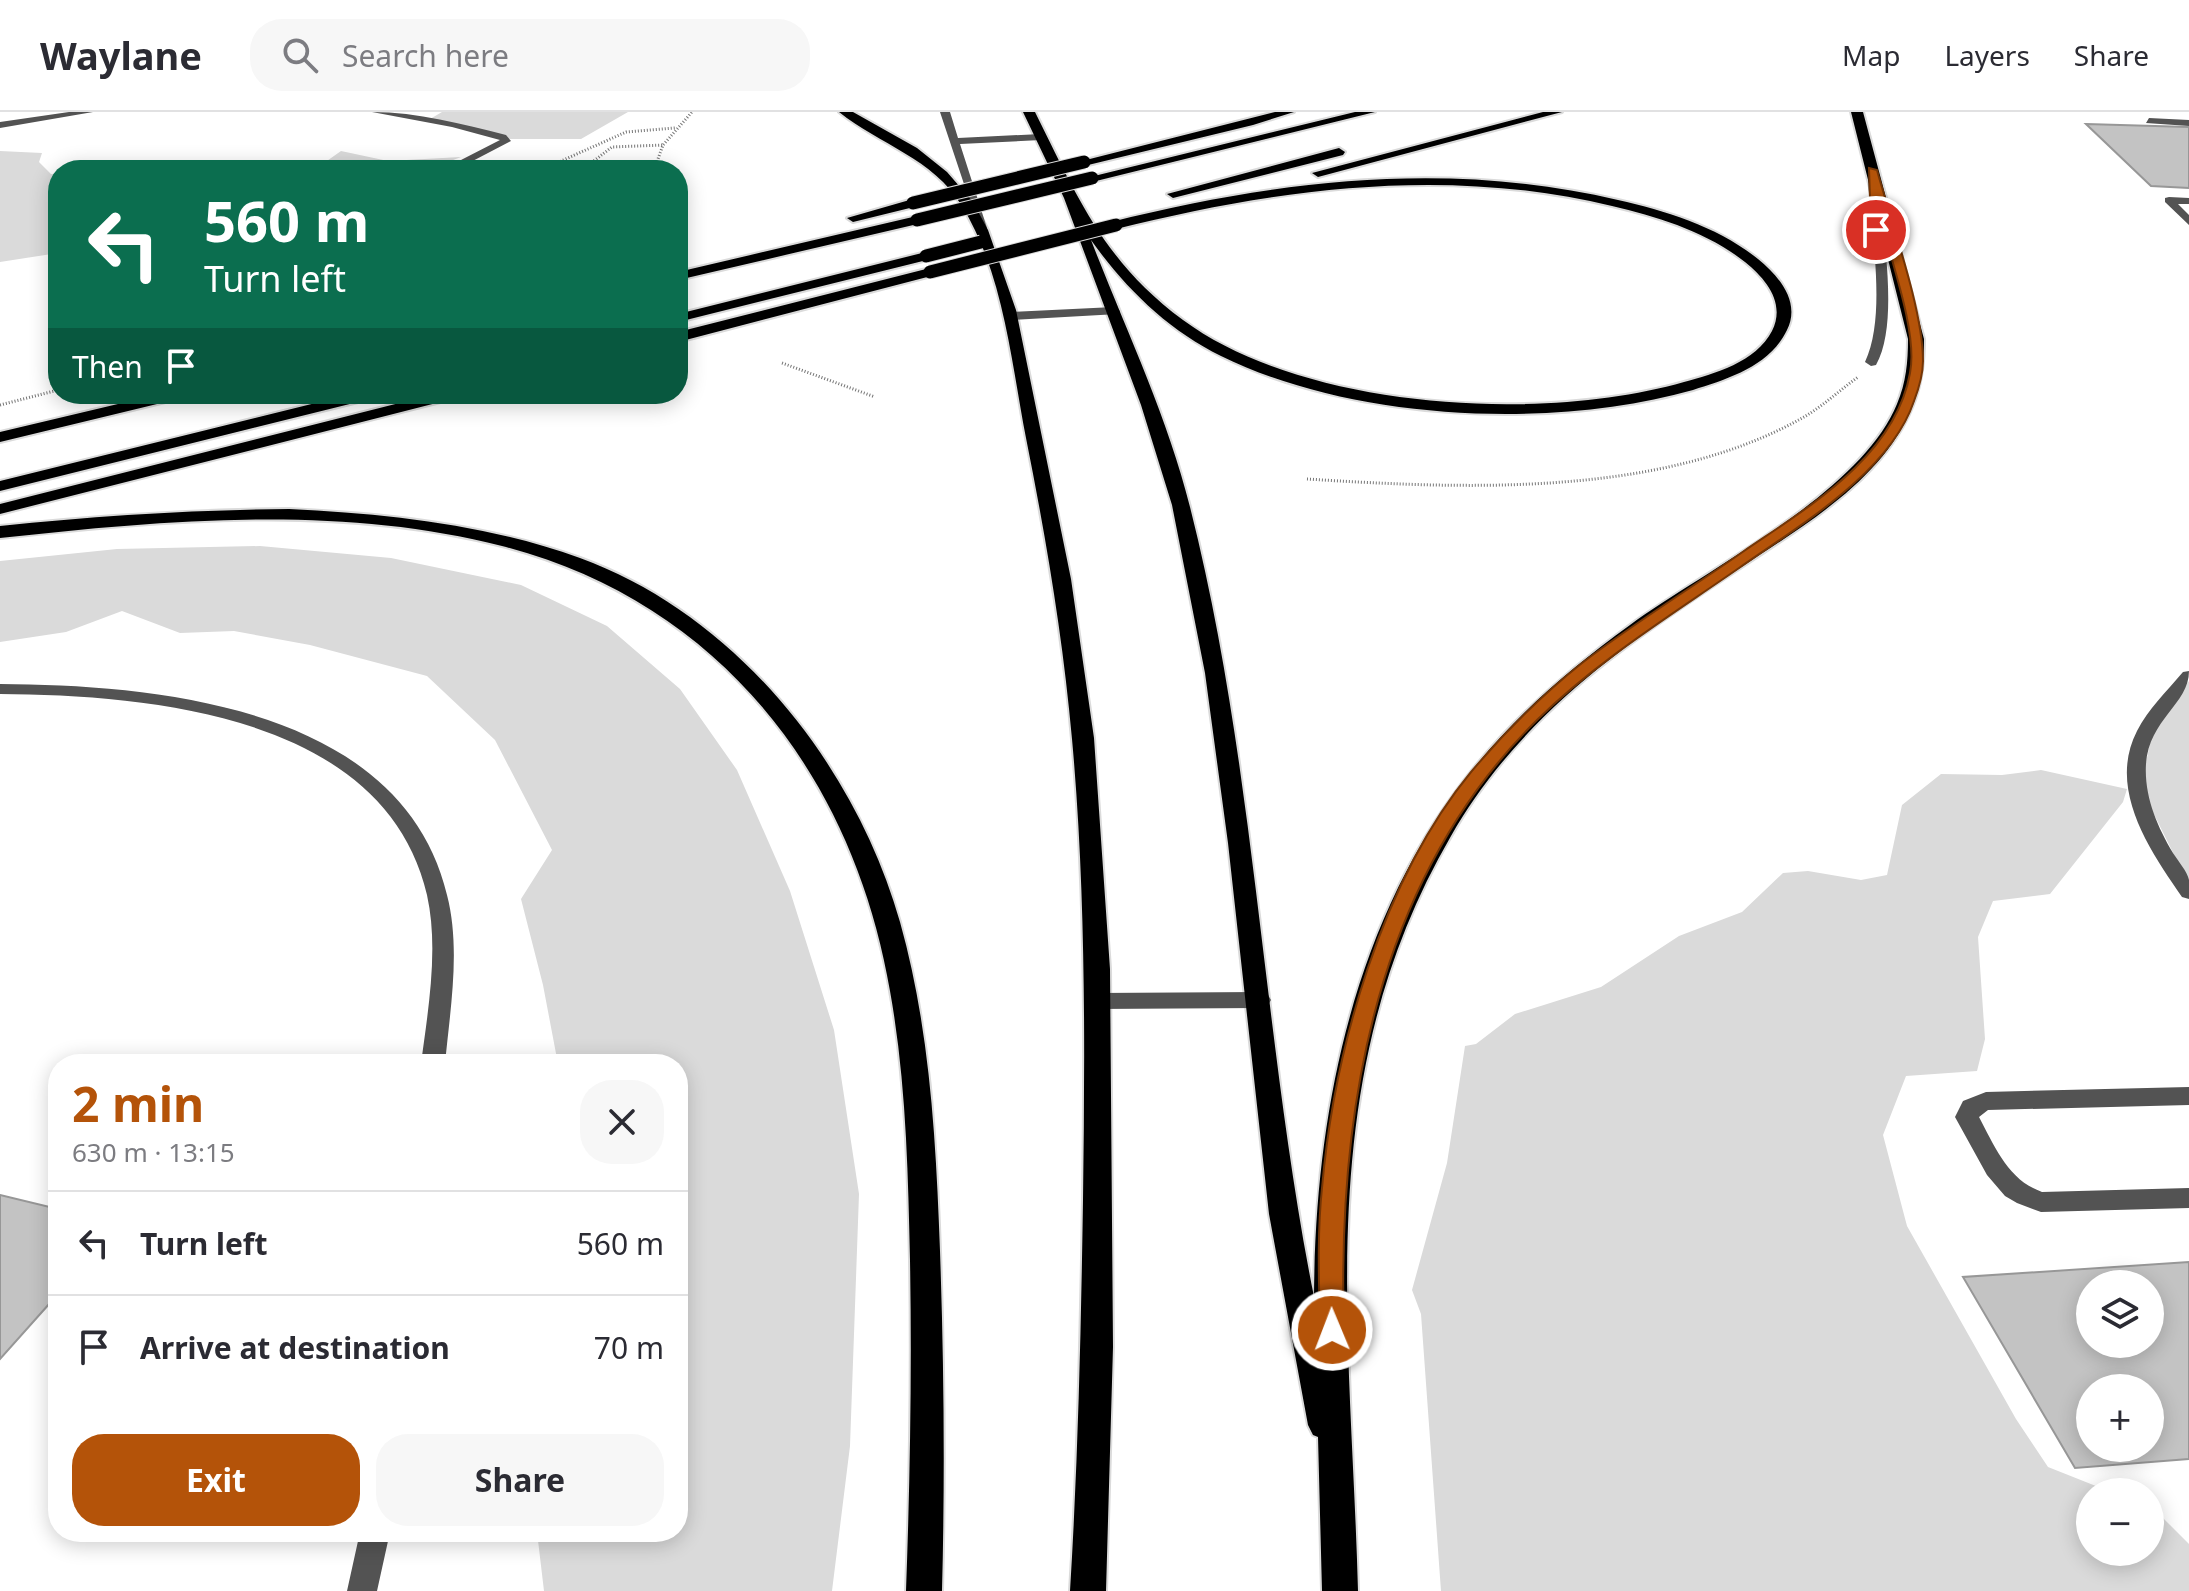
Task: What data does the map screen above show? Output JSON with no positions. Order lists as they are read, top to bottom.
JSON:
{
  "page": {
    "header": "Waylane",
    "search": "Search here",
    "nav": ["Map", "Layers", "Share"],
    "turn": ["560 m", "Turn left"],
    "then": "Then",
    "heading": ["2 min", "630 m · 13:15"],
    "list": [
      {
        "name": "Turn left",
        "value": "560 m"
      },
      {
        "name": "Arrive at destination",
        "value": "70 m"
      }
    ],
    "map_buttons": ["+", "−"],
    "buttons": ["Exit", "Share"]
  }
}
